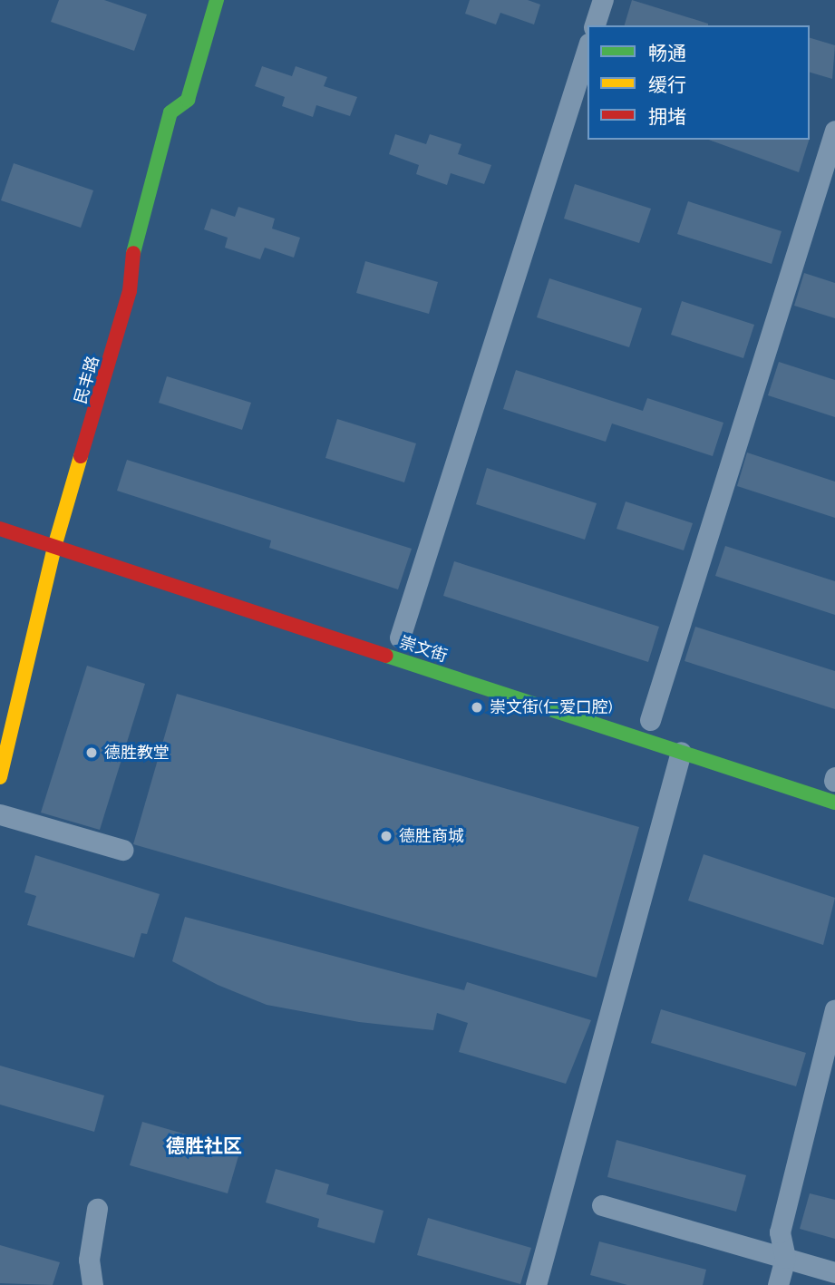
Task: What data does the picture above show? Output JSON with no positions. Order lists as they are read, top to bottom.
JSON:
{
  "streets": {
    "street": ["民丰路", "崇文街"]
  },
  "crossings": [
    ["民丰路", "崇文街"]
  ],
  "districts": ["德胜社区"],
  "places": ["崇文街(仁爱口腔)", "德胜教堂", "德胜商城"],
  "legend": ["畅通", "缓行", "拥堵"]
}
